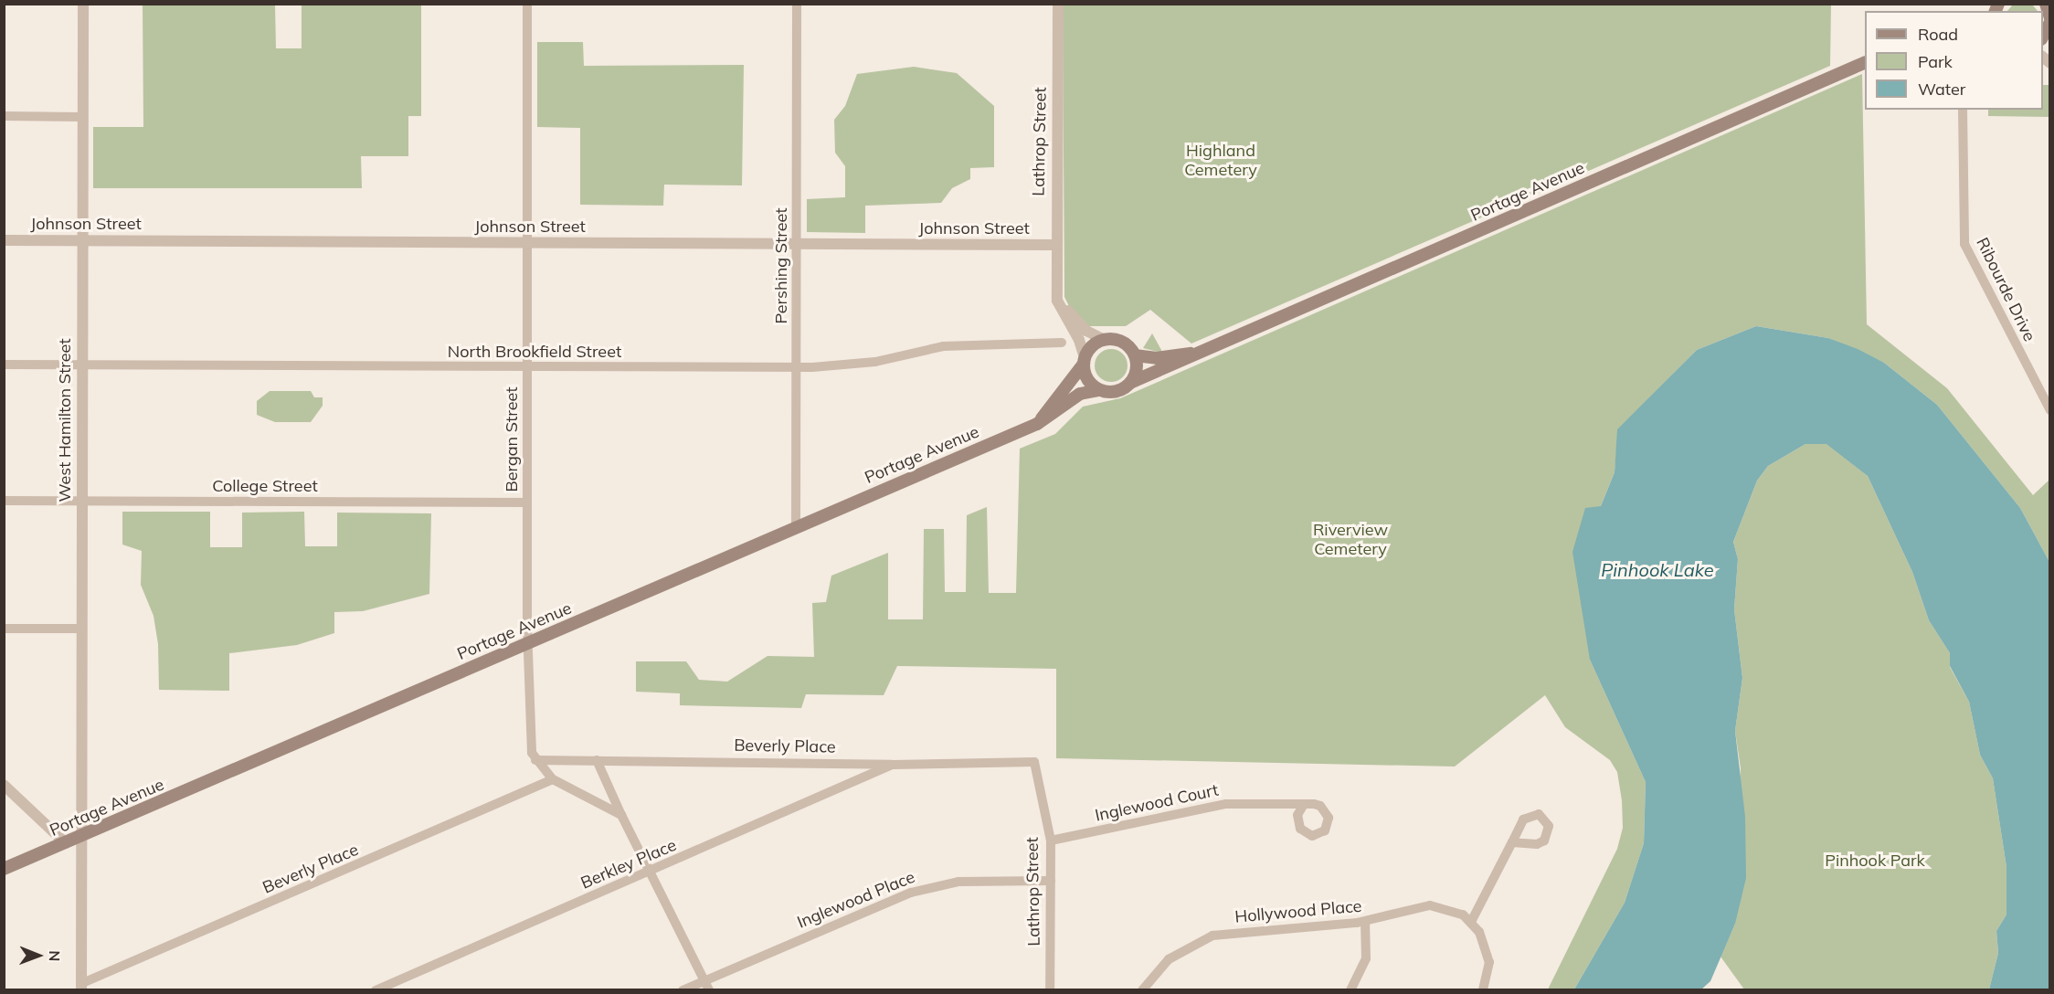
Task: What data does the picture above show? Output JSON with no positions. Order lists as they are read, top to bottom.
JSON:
{
  "streets": {
    "main road": ["Portage Avenue"],
    "street": [
      "Lathrop Street",
      "Johnson Street",
      "Pershing Street",
      "Ribourde Drive",
      "North Brookfield Street",
      "West Hamilton Street",
      "Bergan Street",
      "College Street",
      "Beverly Place",
      "Inglewood Court",
      "Berkley Place",
      "Inglewood Place",
      "Hollywood Place"
    ]
  },
  "crossings": [
    ["Lathrop Street", "Portage Avenue"],
    ["Lathrop Street", "Johnson Street"],
    ["Lathrop Street", "Beverly Place"],
    ["Lathrop Street", "Inglewood Court"],
    ["Lathrop Street", "Inglewood Place"],
    ["Portage Avenue", "Pershing Street"],
    ["Portage Avenue", "West Hamilton Street"],
    ["Portage Avenue", "Bergan Street"],
    ["Johnson Street", "Pershing Street"],
    ["Johnson Street", "West Hamilton Street"],
    ["Johnson Street", "Bergan Street"],
    ["Pershing Street", "North Brookfield Street"],
    ["North Brookfield Street", "West Hamilton Street"],
    ["North Brookfield Street", "Bergan Street"],
    ["West Hamilton Street", "College Street"],
    ["West Hamilton Street", "Beverly Place"],
    ["Bergan Street", "College Street"],
    ["Bergan Street", "Beverly Place"],
    ["Beverly Place", "Berkley Place"]
  ],
  "water": ["Pinhook Lake"],
  "parks": ["Highland Cemetery", "Riverview Cemetery", "Pinhook Park"],
  "legend": ["Road", "Park", "Water"],
  "north": "right"
}
